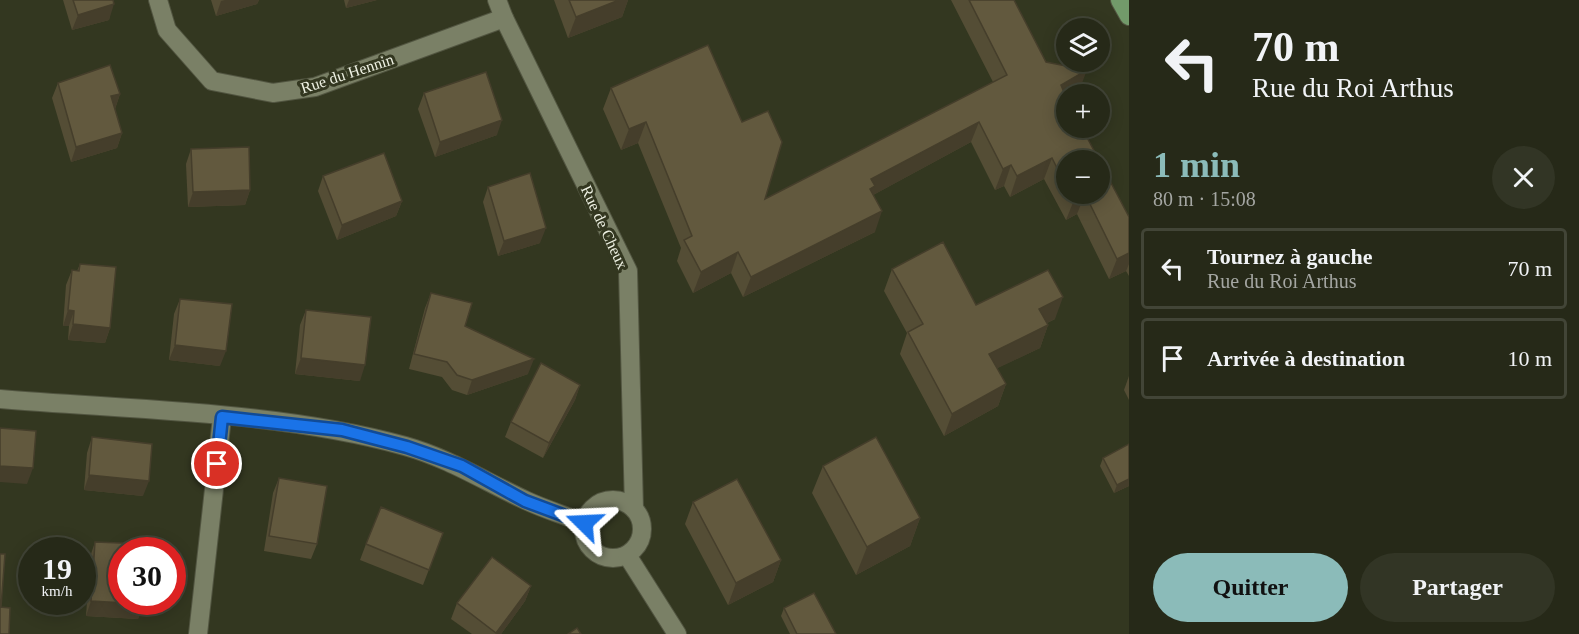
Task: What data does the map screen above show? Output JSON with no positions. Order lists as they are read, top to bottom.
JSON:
{
  "streets": {
    "street": ["Rue du Hennin", "Rue de Cheux"]
  },
  "crossings": [
    ["Rue du Hennin", "Rue de Cheux"]
  ],
  "page": {
    "turn": ["70 m", "Rue du Roi Arthus"],
    "map_buttons": ["+", "−"],
    "heading": ["1 min", "80 m · 15:08"],
    "list": [
      {
        "name": "Tournez à gauche",
        "note": "Rue du Roi Arthus",
        "value": "70 m"
      },
      {
        "name": "Arrivée à destination",
        "value": "10 m"
      }
    ],
    "speed": "19 km/h",
    "limit": "30",
    "buttons": ["Quitter", "Partager"]
  }
}
